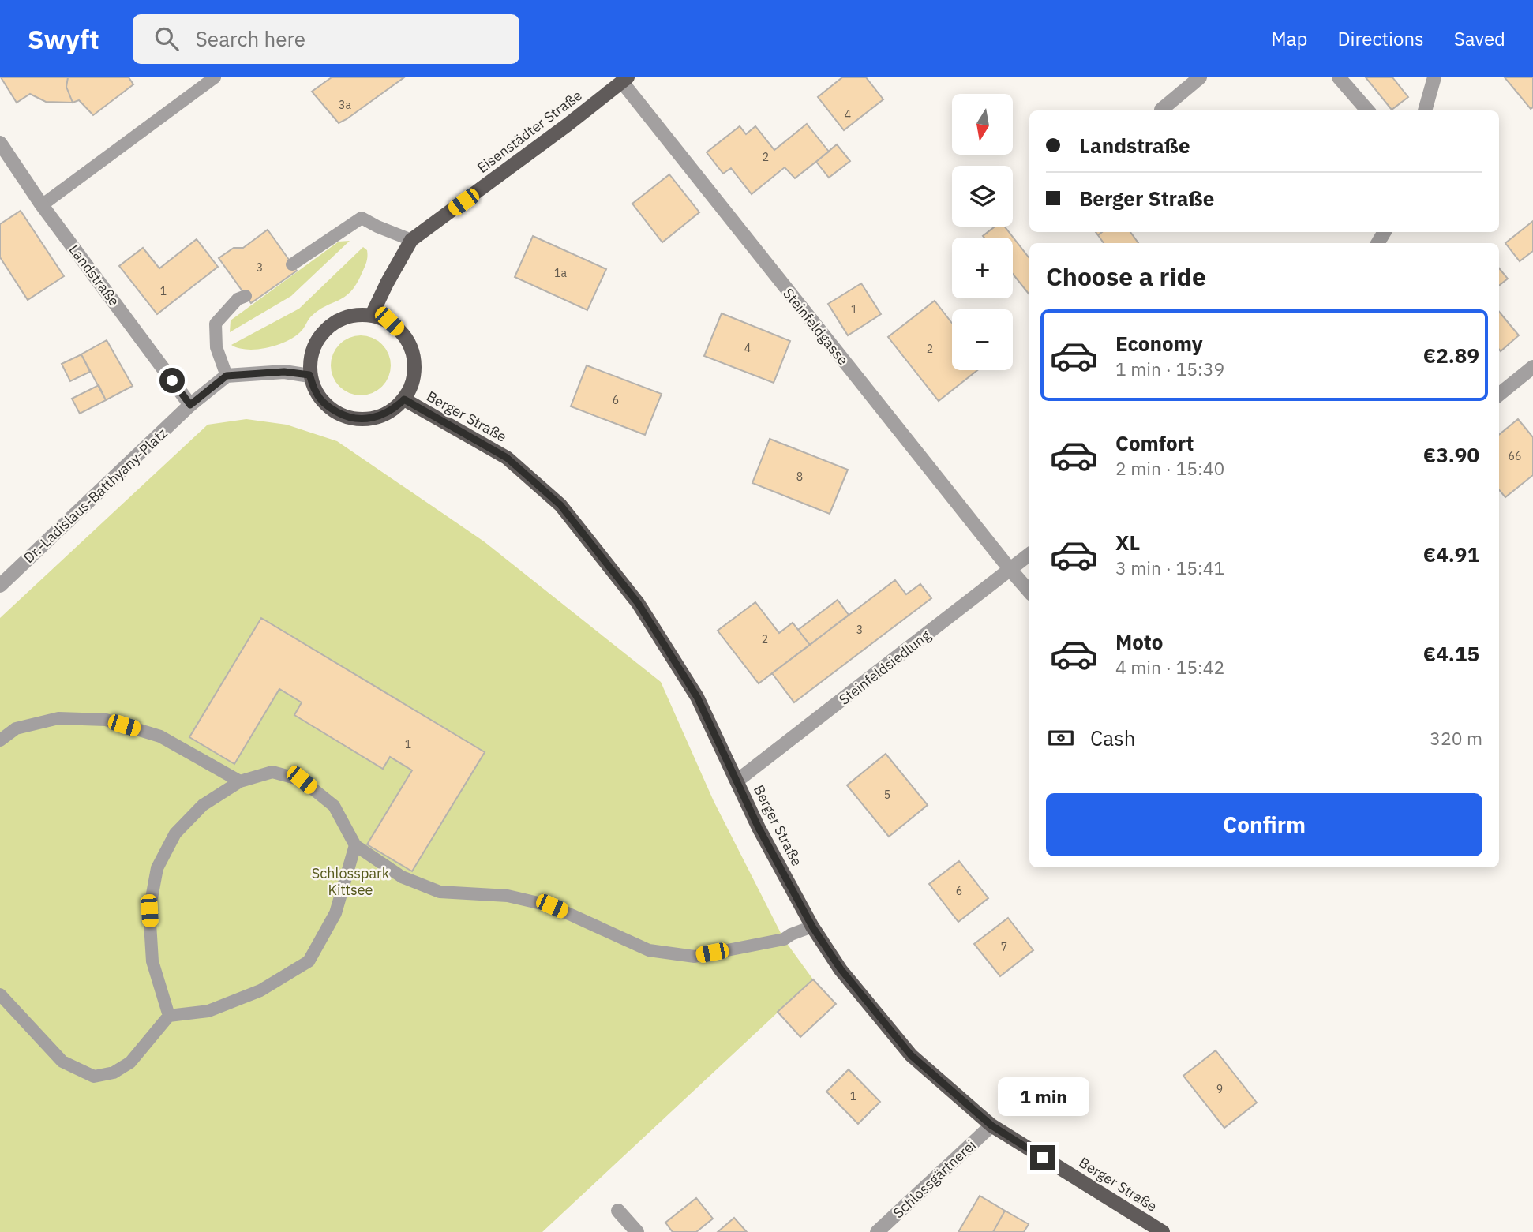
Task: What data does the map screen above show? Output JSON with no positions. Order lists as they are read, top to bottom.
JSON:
{
  "streets": {
    "main road": ["Eisenstädter Straße", "Berger Straße"],
    "street": [
      "Landstraße",
      "Steinfeldgasse",
      "Dr.-Ladislaus-Batthyany-Platz",
      "Steinfeldsiedlung",
      "Schlossgärtnerei"
    ]
  },
  "crossings": [
    ["Eisenstädter Straße", "Steinfeldgasse"],
    ["Eisenstädter Straße", "Berger Straße"],
    ["Landstraße", "Dr.-Ladislaus-Batthyany-Platz"],
    ["Steinfeldgasse", "Steinfeldsiedlung"],
    ["Berger Straße", "Steinfeldsiedlung"],
    ["Berger Straße", "Schlossgärtnerei"]
  ],
  "parks": ["Schlosspark Kittsee"],
  "house_numbers": [
    "3a",
    "4",
    "2",
    "3",
    "1a",
    "1",
    "1",
    "4",
    "2",
    "6",
    "66",
    "8",
    "3",
    "2",
    "1",
    "5",
    "6",
    "7",
    "9",
    "1"
  ],
  "north": "bottom",
  "page": {
    "header": "Swyft",
    "search": "Search here",
    "nav": ["Map", "Directions", "Saved"],
    "map_buttons": ["+", "−"],
    "banner": ["Landstraße", "Berger Straße"],
    "heading": "Choose a ride",
    "list": [
      {
        "name": "Economy",
        "note": "1 min · 15:39",
        "value": "€2.89"
      },
      {
        "name": "Comfort",
        "note": "2 min · 15:40",
        "value": "€3.90"
      },
      {
        "name": "XL",
        "note": "3 min · 15:41",
        "value": "€4.91"
      },
      {
        "name": "Moto",
        "note": "4 min · 15:42",
        "value": "€4.15"
      }
    ],
    "pay": ["Cash", "320 m"],
    "buttons": "Confirm",
    "bubble": "1 min"
  }
}
